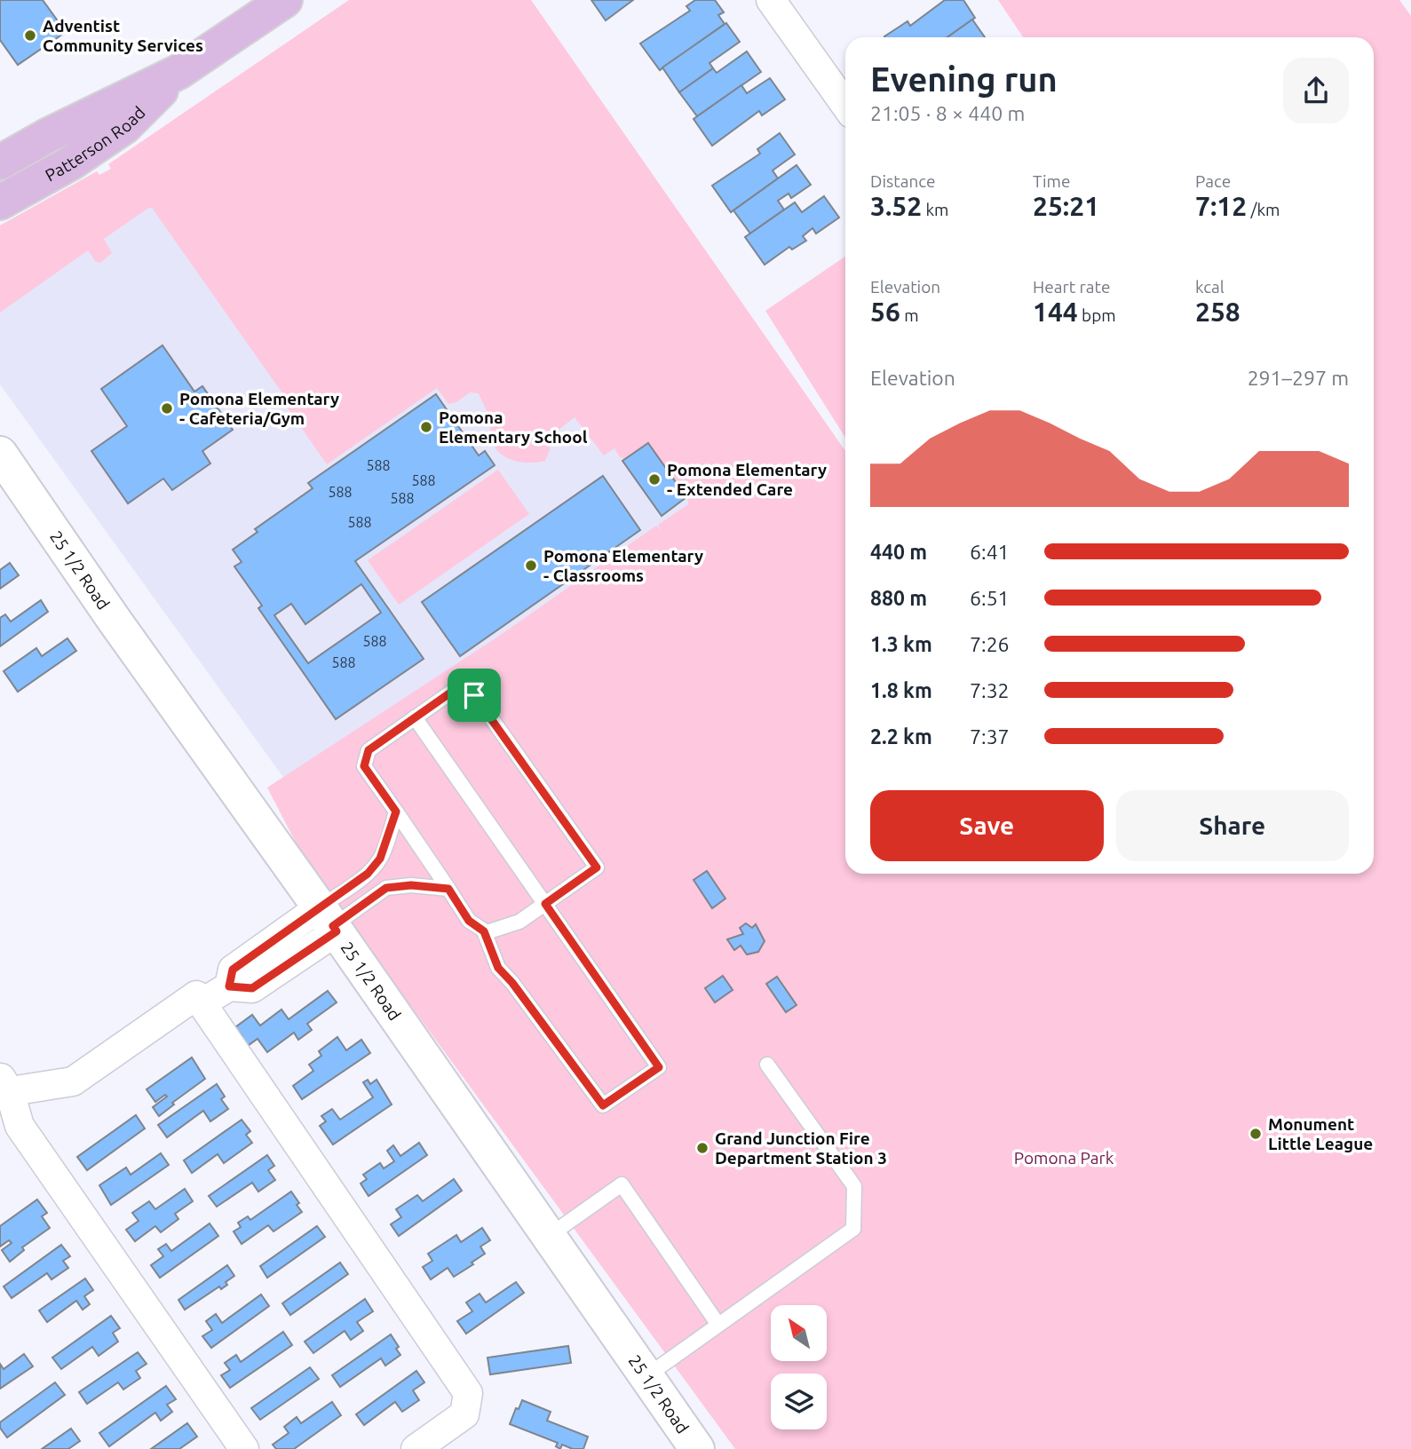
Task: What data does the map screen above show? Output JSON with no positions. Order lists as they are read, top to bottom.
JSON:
{
  "streets": {
    "main road": ["Patterson Road"],
    "street": ["25 1/2 Road"]
  },
  "parks": ["Pomona Park"],
  "places": [
    "Adventist Community Services",
    "Pomona Elementary - Cafeteria/Gym",
    "Pomona Elementary School",
    "Pomona Elementary - Extended Care",
    "Pomona Elementary - Classrooms",
    "Monument Little League",
    "Grand Junction Fire Department Station 3"
  ],
  "house_numbers": [
    "588",
    "588",
    "588",
    "588",
    "588",
    "588",
    "588"
  ],
  "north": "top left",
  "page": {
    "heading": ["Evening run", "21:05 · 8 × 440 m"],
    "stats": [
      ["Distance", "3.52 km"],
      ["Time", "25:21"],
      ["Pace", "7:12 /km"],
      ["Elevation", "56 m"],
      ["Heart rate", "144 bpm"],
      ["kcal", "258"]
    ],
    "chart": ["Elevation", "291–297 m"],
    "list": [
      {
        "name": "440 m",
        "note": "6:41"
      },
      {
        "name": "880 m",
        "note": "6:51"
      },
      {
        "name": "1.3 km",
        "note": "7:26"
      },
      {
        "name": "1.8 km",
        "note": "7:32"
      },
      {
        "name": "2.2 km",
        "note": "7:37"
      }
    ],
    "buttons": ["Save", "Share"]
  }
}
